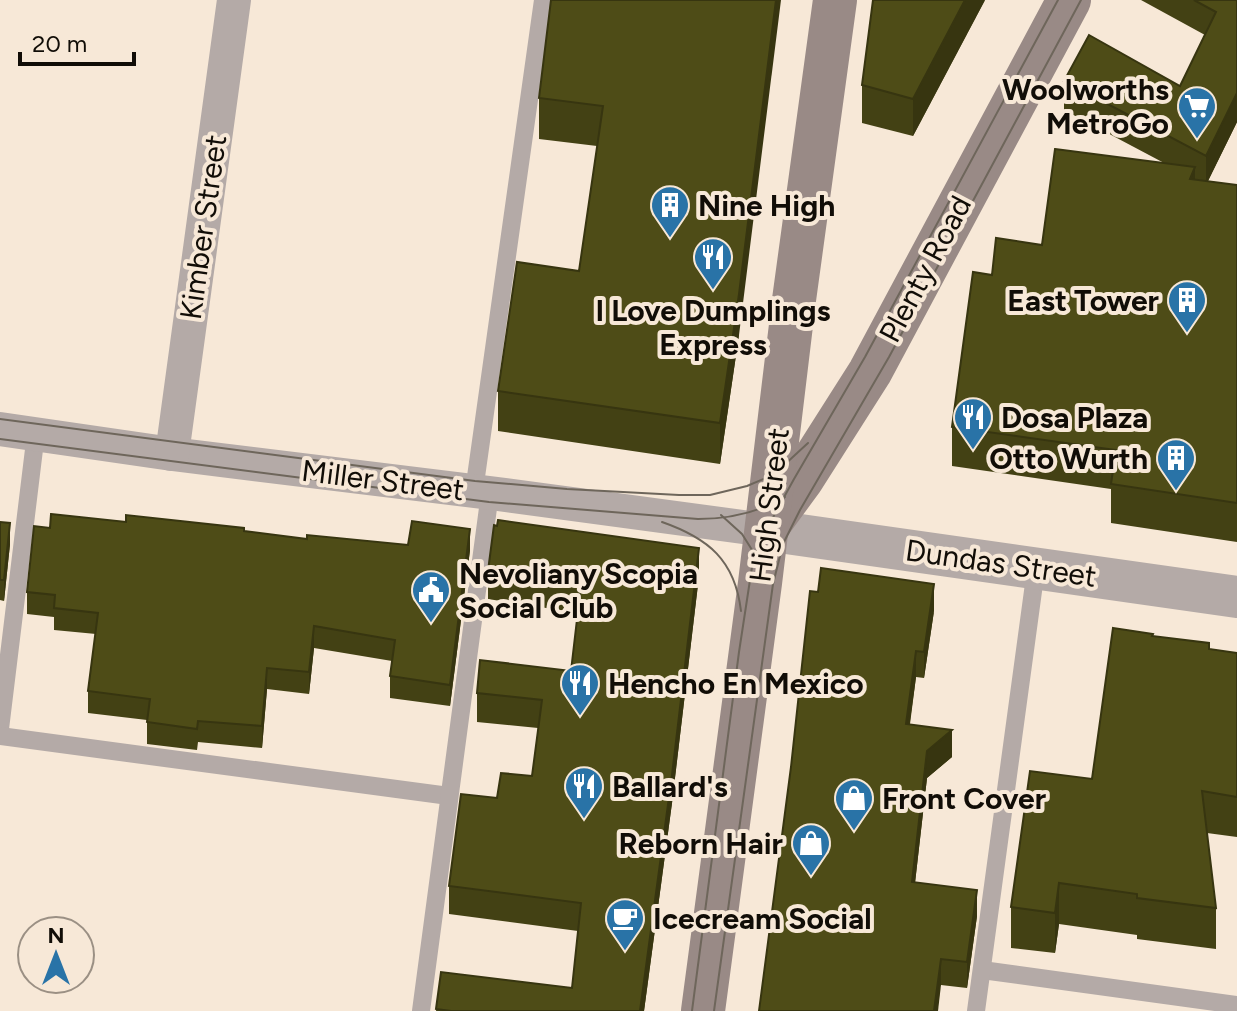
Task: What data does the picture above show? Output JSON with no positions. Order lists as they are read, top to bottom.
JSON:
{
  "streets": {
    "main road": ["Plenty Road", "High Street"],
    "street": ["Kimber Street", "Miller Street", "Dundas Street"]
  },
  "crossings": [
    ["Kimber Street", "Miller Street"],
    ["Plenty Road", "Miller Street"],
    ["Plenty Road", "High Street"],
    ["Plenty Road", "Dundas Street"],
    ["Miller Street", "High Street"],
    ["Miller Street", "Dundas Street"],
    ["High Street", "Dundas Street"]
  ],
  "places": {
    "supermarket": ["Woolworths MetroGo"],
    "building": ["Nine High", "East Tower", "Otto Wurth"],
    "restaurant": [
      "I Love Dumplings Express",
      "Dosa Plaza",
      "Hencho En Mexico",
      "Ballard's"
    ],
    "public building": ["Nevoliany Scopia Social Club"],
    "shop": ["Front Cover", "Reborn Hair"],
    "cafe": ["Icecream Social"]
  },
  "scale_bar": "20 m",
  "north": "top"
}
